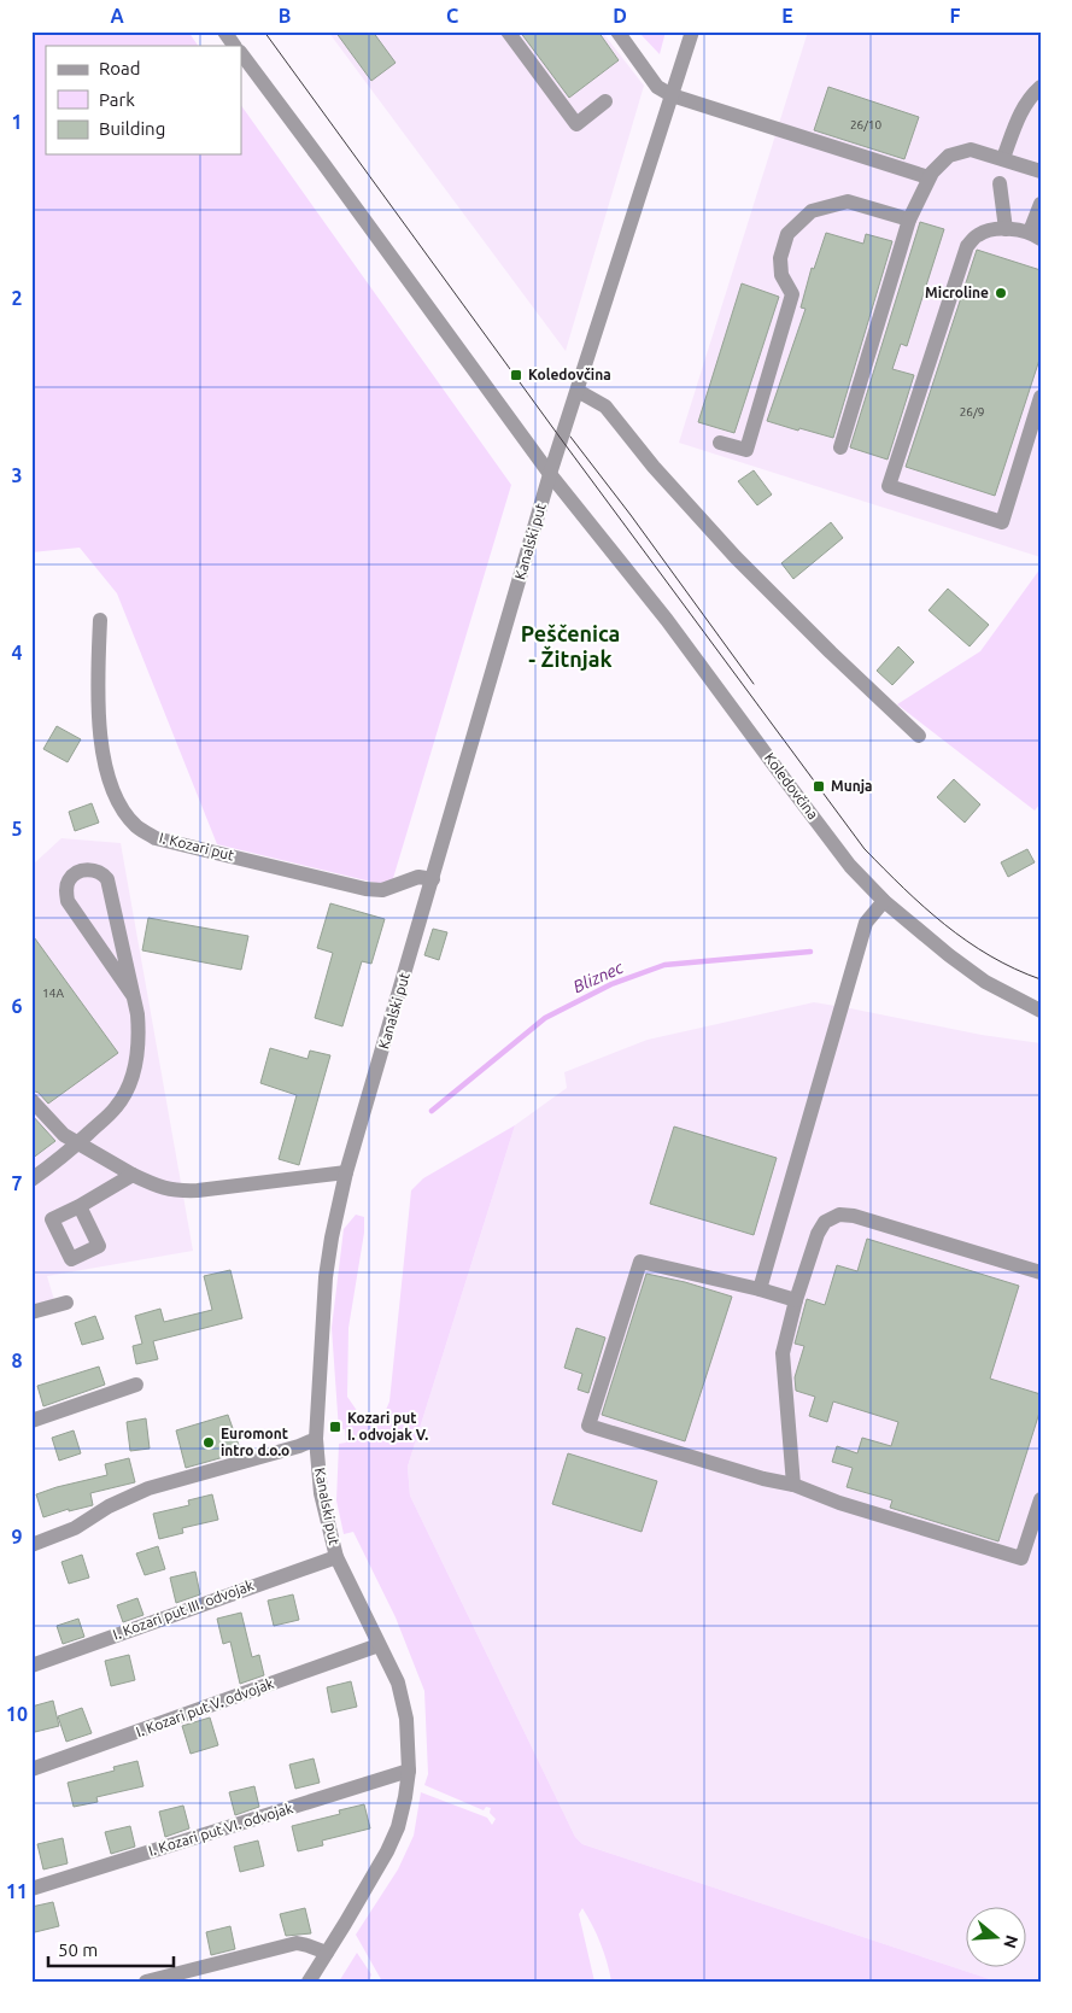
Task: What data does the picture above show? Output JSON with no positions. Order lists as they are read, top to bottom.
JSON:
{
  "streets": {
    "street": [
      "Kanalski put",
      "Koledovčina",
      "I. Kozari put",
      "I. Kozari put III. odvojak",
      "I. Kozari put V. odvojak",
      "I. Kozari put VI. odvojak"
    ]
  },
  "crossings": [
    ["Kanalski put", "Koledovčina"],
    ["Kanalski put", "I. Kozari put"],
    ["Kanalski put", "I. Kozari put III. odvojak"],
    ["Kanalski put", "I. Kozari put V. odvojak"],
    ["Kanalski put", "I. Kozari put VI. odvojak"]
  ],
  "districts": ["Peščenica - Žitnjak"],
  "water": ["Bliznec"],
  "places": {
    "other": ["Microline", "Euromont intro d.o.o"],
    "transit": ["Koledovčina", "Munja", "Kozari put I. odvojak V."]
  },
  "house_numbers": ["26/10", "26/9", "14A"],
  "legend": ["Road", "Park", "Building"],
  "scale_bar": "50 m",
  "north": "right",
  "grid": {
    "columns": [
      "A",
      "B",
      "C",
      "D",
      "E",
      "F"
    ],
    "rows": [
      "1",
      "2",
      "3",
      "4",
      "5",
      "6",
      "7",
      "8",
      "9",
      "10",
      "11"
    ]
  }
}
